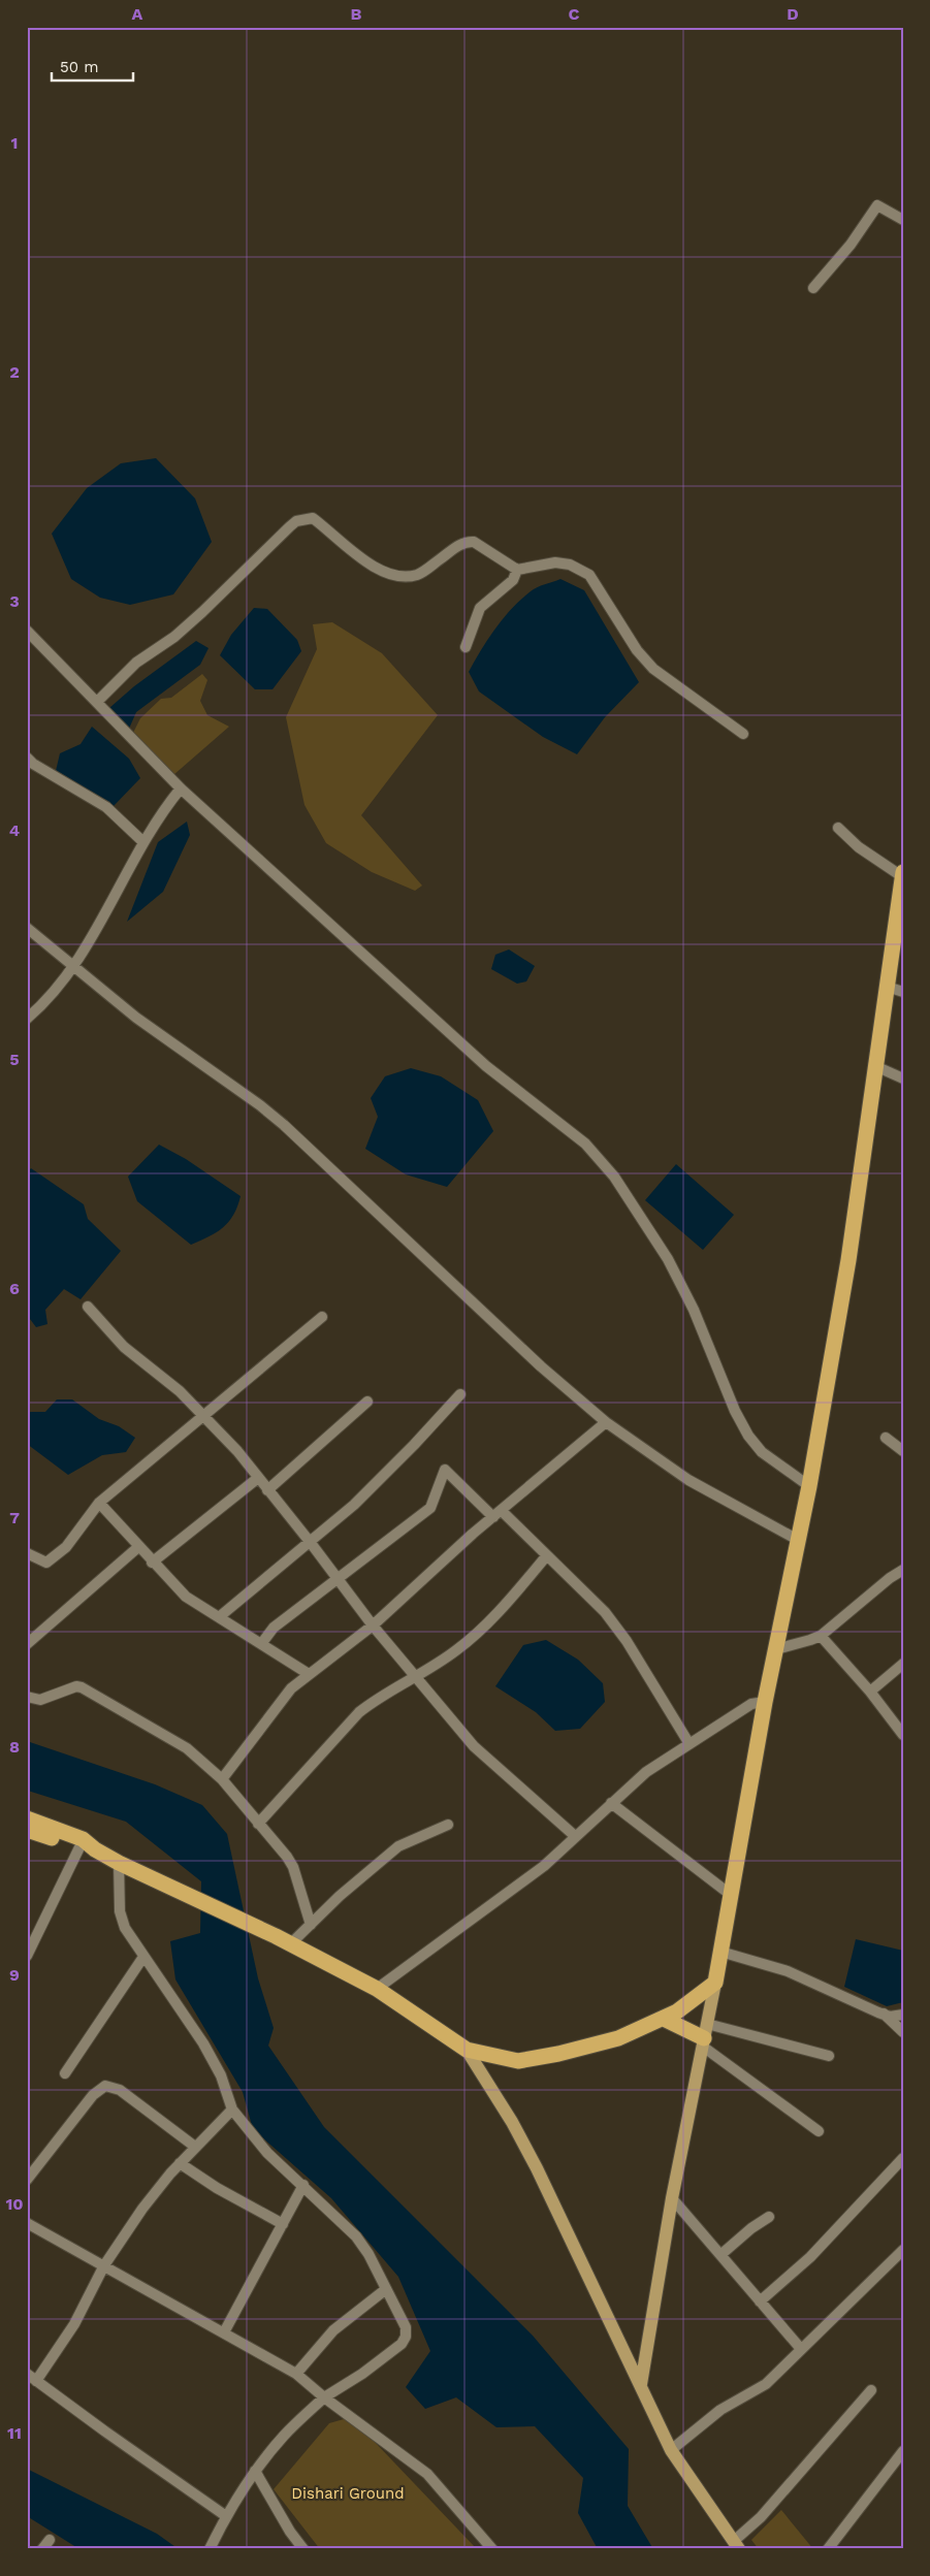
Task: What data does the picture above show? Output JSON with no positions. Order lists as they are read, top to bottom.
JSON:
{
  "parks": ["Dishari Ground"],
  "scale_bar": "50 m",
  "grid": {
    "columns": [
      "A",
      "B",
      "C",
      "D"
    ],
    "rows": [
      "1",
      "2",
      "3",
      "4",
      "5",
      "6",
      "7",
      "8",
      "9",
      "10",
      "11"
    ]
  }
}
